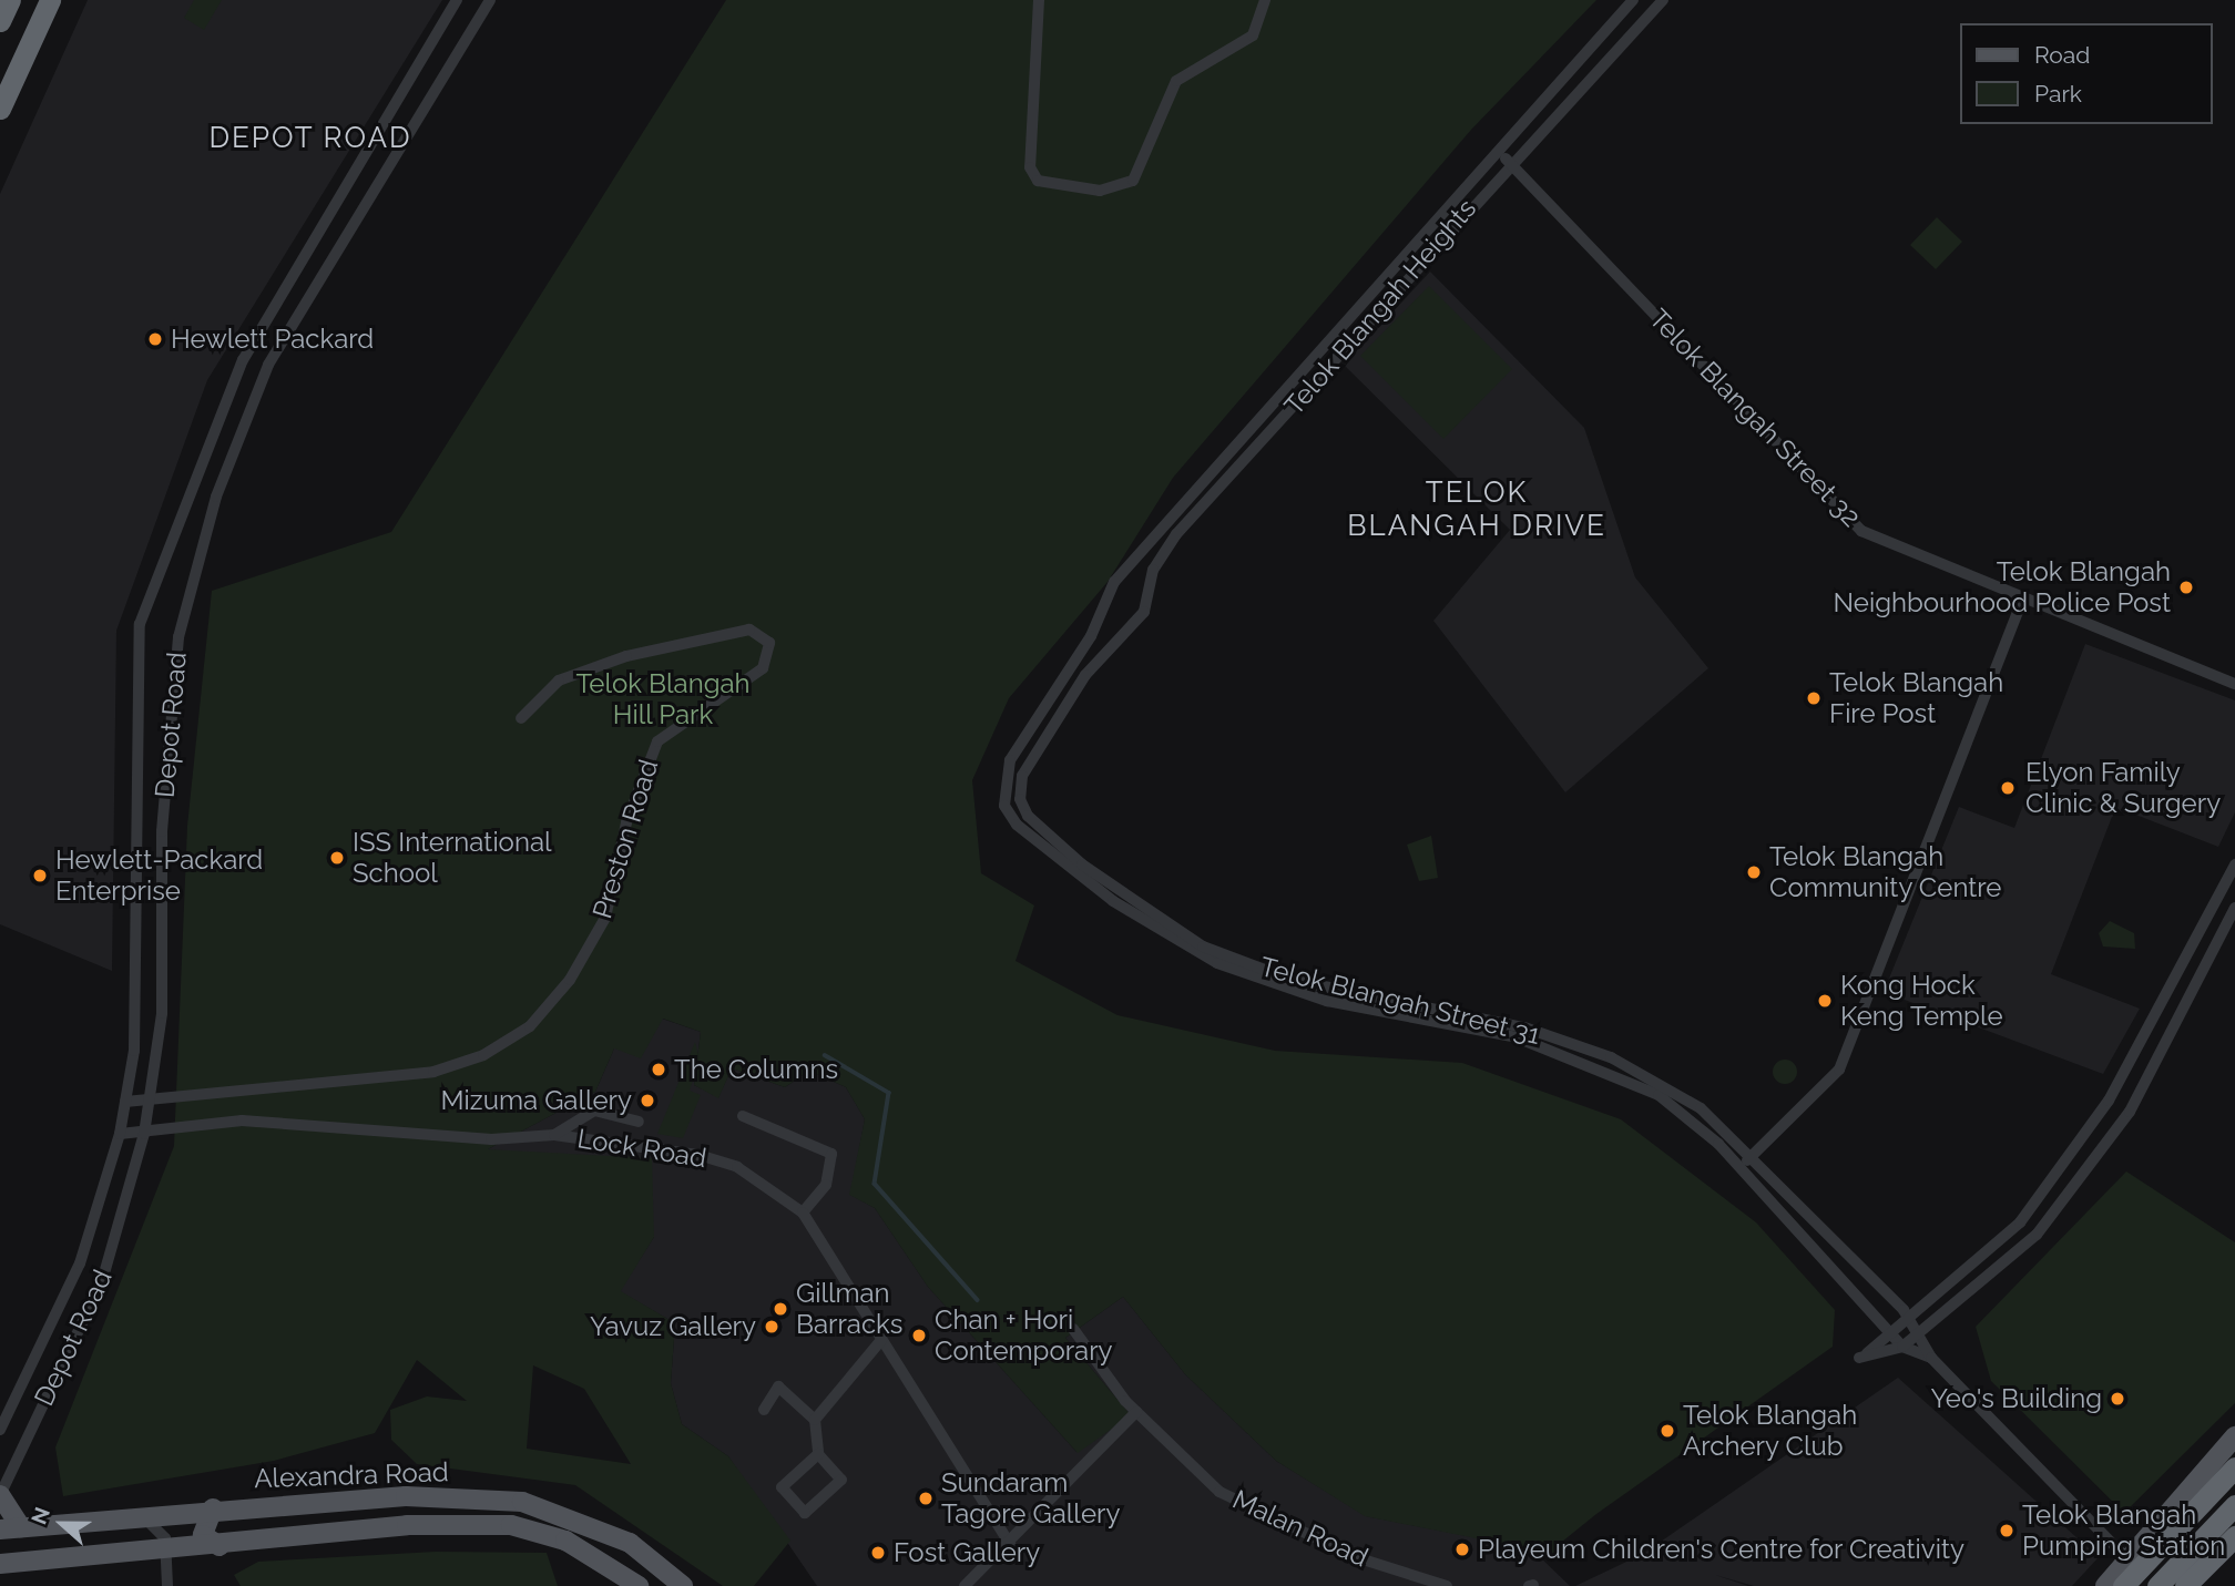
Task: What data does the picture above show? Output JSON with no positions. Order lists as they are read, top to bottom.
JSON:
{
  "streets": {
    "main road": ["Alexandra Road"],
    "street": [
      "Telok Blangah Heights",
      "Telok Blangah Street 32",
      "Depot Road",
      "Preston Road",
      "Telok Blangah Street 31",
      "Lock Road",
      "Malan Road"
    ]
  },
  "crossings": [
    ["Telok Blangah Heights", "Telok Blangah Street 32"],
    ["Telok Blangah Heights", "Telok Blangah Street 31"],
    ["Depot Road", "Preston Road"],
    ["Depot Road", "Lock Road"]
  ],
  "districts": ["DEPOT ROAD", "TELOK BLANGAH DRIVE"],
  "parks": ["Telok Blangah Hill Park"],
  "places": [
    "Hewlett Packard",
    "Telok Blangah Neighbourhood Police Post",
    "Telok Blangah Fire Post",
    "Elyon Family Clinic & Surgery",
    "ISS International School",
    "Telok Blangah Community Centre",
    "Hewlett-Packard Enterprise",
    "Kong Hock Keng Temple",
    "The Columns",
    "Mizuma Gallery",
    "Gillman Barracks",
    "Yavuz Gallery",
    "Chan + Hori Contemporary",
    "Yeo's Building",
    "Telok Blangah Archery Club",
    "Sundaram Tagore Gallery",
    "Telok Blangah Pumping Station",
    "Playeum Children's Centre for Creativity",
    "Fost Gallery"
  ],
  "legend": ["Road", "Park"],
  "north": "left"
}
